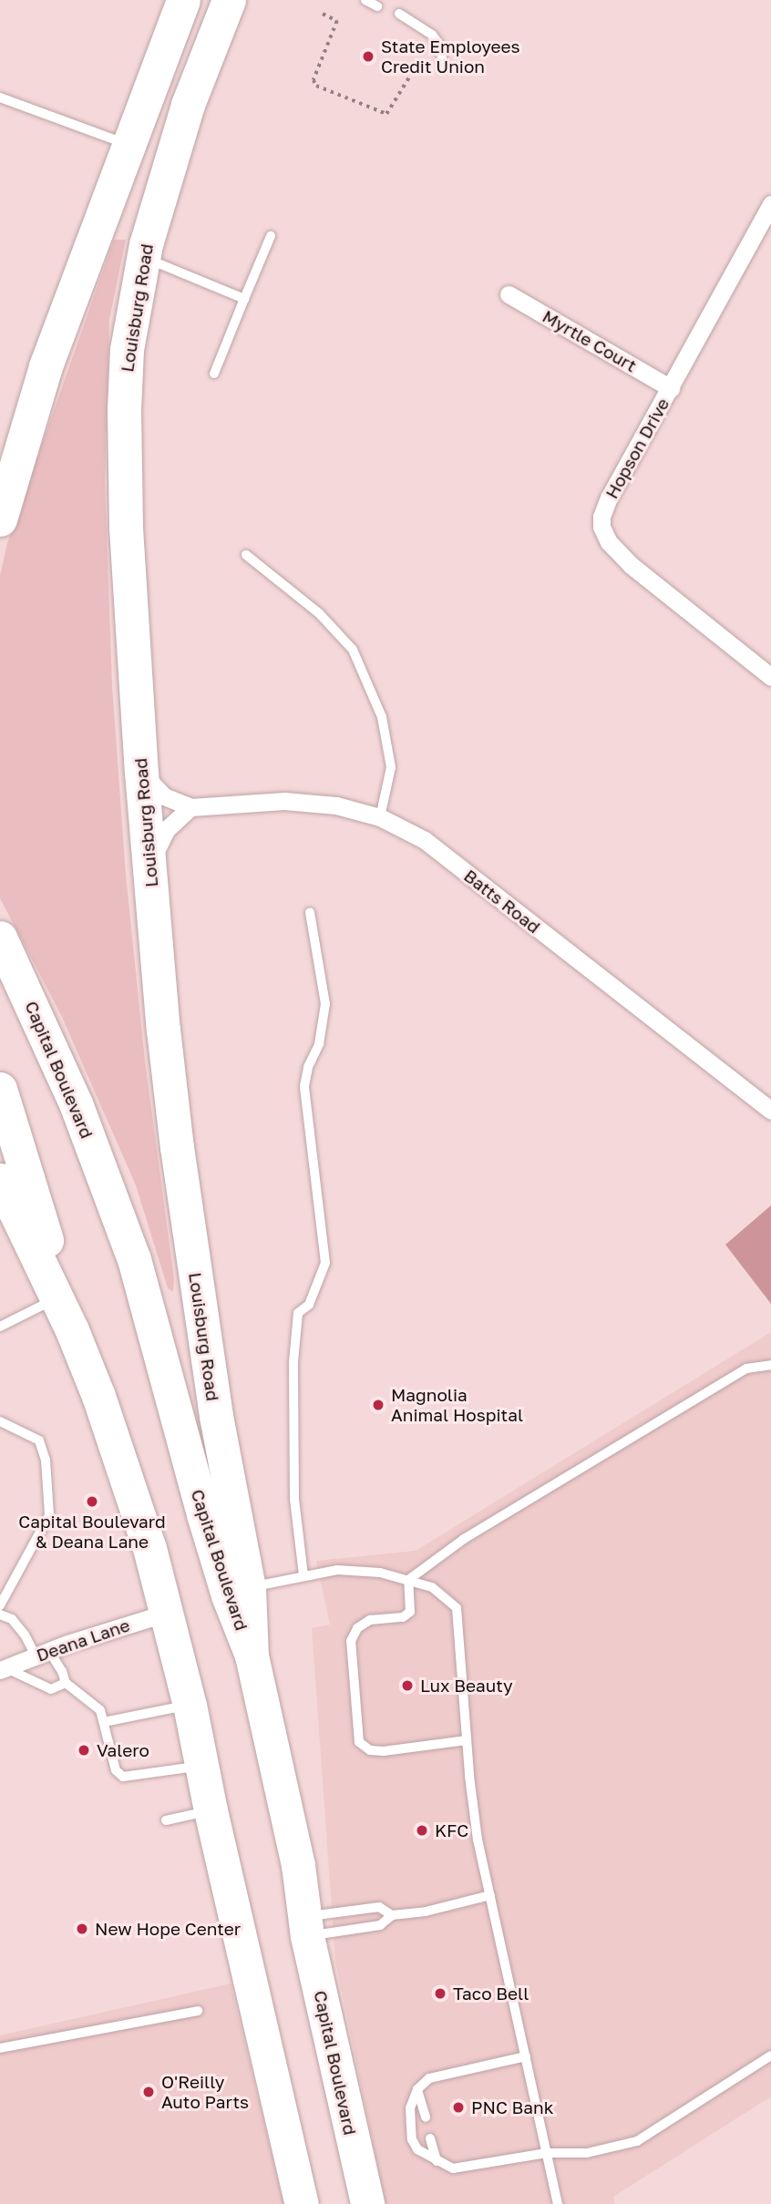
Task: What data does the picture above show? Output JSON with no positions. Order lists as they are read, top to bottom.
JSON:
{
  "streets": {
    "highway": ["Louisburg Road", "Capital Boulevard"],
    "street": [
      "Myrtle Court",
      "Hopson Drive",
      "Batts Road",
      "Deana Lane"
    ]
  },
  "crossings": [
    ["Louisburg Road", "Batts Road"],
    ["Louisburg Road", "Capital Boulevard"],
    ["Myrtle Court", "Hopson Drive"]
  ],
  "places": [
    "State Employees Credit Union",
    "Magnolia Animal Hospital",
    "Capital Boulevard & Deana Lane",
    "Lux Beauty",
    "Valero",
    "KFC",
    "New Hope Center",
    "Taco Bell",
    "O'Reilly Auto Parts",
    "PNC Bank"
  ]
}
